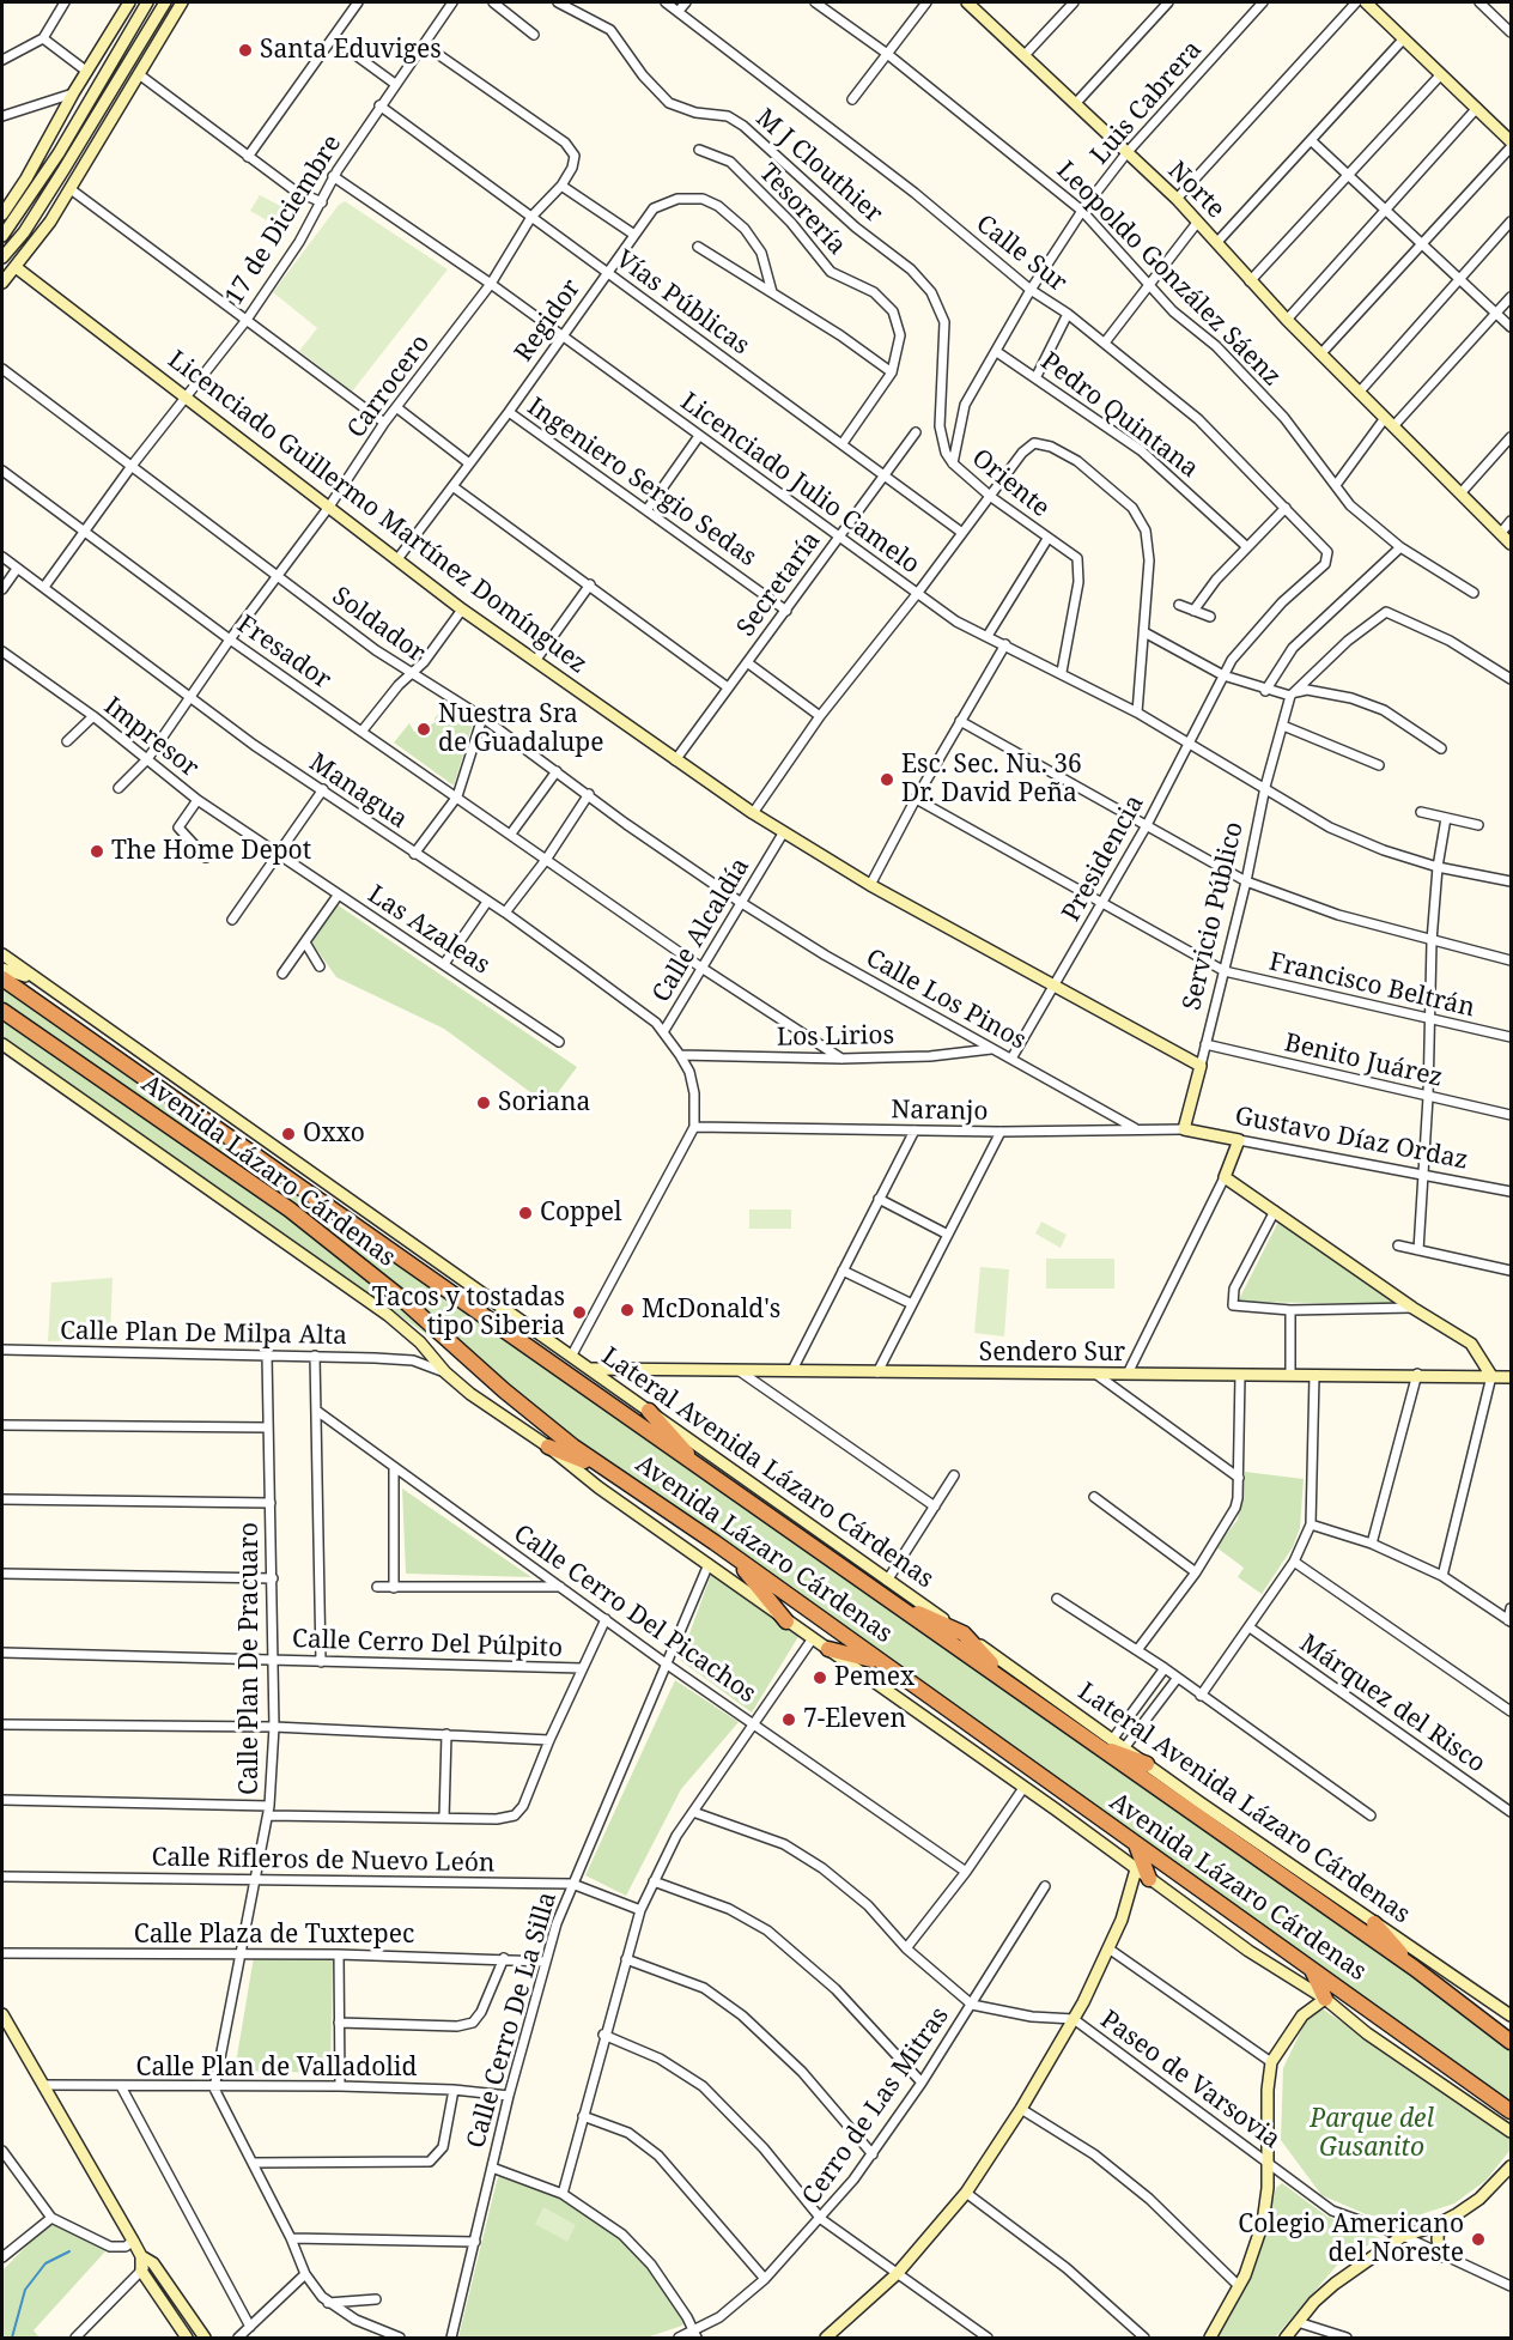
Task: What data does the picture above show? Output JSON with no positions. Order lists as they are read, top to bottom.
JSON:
{
  "streets": {
    "highway": ["Avenida Lázaro Cárdenas"],
    "street": [
      "Luis Cabrera",
      "M J Clouthier",
      "Norte",
      "Tesorería",
      "17 de Diciembre",
      "Calle Sur",
      "Leopoldo González Sáenz",
      "Vías Públicas",
      "Regidor",
      "Carrocero",
      "Pedro Quintana",
      "Ingeniero Sergio Sedas",
      "Licenciado Julio Camelo",
      "Oriente",
      "Licenciado Guillermo Martínez Domínguez",
      "Secretaría",
      "Soldador",
      "Fresador",
      "Impresor",
      "Managua",
      "Presidencia",
      "Servicio Público",
      "Las Azaleas",
      "Calle Alcaldía",
      "Francisco Beltrán",
      "Calle Los Pinos",
      "Los Lirios",
      "Benito Juárez",
      "Naranjo",
      "Gustavo Díaz Ordaz",
      "Calle Plan De Milpa Alta",
      "Sendero Sur",
      "Lateral Avenida Lázaro Cárdenas",
      "Calle Cerro Del Picachos",
      "Calle Cerro Del Púlpito",
      "Calle Plan De Pracuaro",
      "Márquez del Risco",
      "Calle Rifleros de Nuevo León",
      "Calle Plaza de Tuxtepec",
      "Calle Cerro De La Silla",
      "Calle Plan de Valladolid",
      "Paseo de Varsovia",
      "Cerro de Las Mitras"
    ]
  },
  "crossings": [
    ["Luis Cabrera", "Norte"],
    ["Luis Cabrera", "Calle Sur"],
    ["Luis Cabrera", "Leopoldo González Sáenz"],
    ["Luis Cabrera", "Pedro Quintana"],
    ["Luis Cabrera", "Oriente"],
    ["M J Clouthier", "Oriente"],
    ["Tesorería", "Vías Públicas"],
    ["17 de Diciembre", "Vías Públicas"],
    ["17 de Diciembre", "Carrocero"],
    ["17 de Diciembre", "Licenciado Julio Camelo"],
    ["17 de Diciembre", "Licenciado Guillermo Martínez Domínguez"],
    ["17 de Diciembre", "Soldador"],
    ["17 de Diciembre", "Fresador"],
    ["17 de Diciembre", "Managua"],
    ["Calle Sur", "Presidencia"],
    ["Vías Públicas", "Regidor"],
    ["Vías Públicas", "Carrocero"],
    ["Vías Públicas", "Secretaría"],
    ["Regidor", "Ingeniero Sergio Sedas"],
    ["Regidor", "Licenciado Julio Camelo"],
    ["Regidor", "Licenciado Guillermo Martínez Domínguez"],
    ["Carrocero", "Licenciado Julio Camelo"],
    ["Carrocero", "Licenciado Guillermo Martínez Domínguez"],
    ["Carrocero", "Soldador"],
    ["Carrocero", "Fresador"],
    ["Carrocero", "Impresor"],
    ["Carrocero", "Managua"],
    ["Ingeniero Sergio Sedas", "Secretaría"],
    ["Licenciado Julio Camelo", "Oriente"],
    ["Licenciado Julio Camelo", "Secretaría"],
    ["Licenciado Julio Camelo", "Presidencia"],
    ["Licenciado Julio Camelo", "Servicio Público"],
    ["Licenciado Guillermo Martínez Domínguez", "Secretaría"],
    ["Licenciado Guillermo Martínez Domínguez", "Presidencia"],
    ["Licenciado Guillermo Martínez Domínguez", "Servicio Público"],
    ["Licenciado Guillermo Martínez Domínguez", "Calle Alcaldía"],
    ["Soldador", "Calle Alcaldía"],
    ["Soldador", "Calle Los Pinos"],
    ["Fresador", "Calle Alcaldía"],
    ["Fresador", "Los Lirios"],
    ["Impresor", "Las Azaleas"],
    ["Presidencia", "Francisco Beltrán"],
    ["Presidencia", "Calle Los Pinos"],
    ["Servicio Público", "Francisco Beltrán"],
    ["Servicio Público", "Benito Juárez"],
    ["Servicio Público", "Naranjo"],
    ["Servicio Público", "Gustavo Díaz Ordaz"],
    ["Calle Alcaldía", "Calle Los Pinos"],
    ["Calle Alcaldía", "Los Lirios"],
    ["Calle Alcaldía", "Naranjo"],
    ["Calle Alcaldía", "Lateral Avenida Lázaro Cárdenas"],
    ["Calle Los Pinos", "Los Lirios"],
    ["Calle Los Pinos", "Naranjo"],
    ["Naranjo", "Gustavo Díaz Ordaz"],
    ["Calle Plan De Milpa Alta", "Calle Plan De Pracuaro"],
    ["Sendero Sur", "Lateral Avenida Lázaro Cárdenas"],
    ["Calle Cerro Del Picachos", "Calle Cerro De La Silla"],
    ["Calle Cerro Del Púlpito", "Calle Plan De Pracuaro"],
    ["Calle Plan De Pracuaro", "Calle Rifleros de Nuevo León"],
    ["Calle Plan De Pracuaro", "Calle Plaza de Tuxtepec"],
    ["Calle Plan De Pracuaro", "Calle Plan de Valladolid"],
    ["Calle Rifleros de Nuevo León", "Calle Cerro De La Silla"],
    ["Calle Plaza de Tuxtepec", "Calle Cerro De La Silla"],
    ["Calle Cerro De La Silla", "Calle Plan de Valladolid"]
  ],
  "parks": ["Parque del Gusanito"],
  "places": [
    "Santa Eduviges",
    "Nuestra Sra de Guadalupe",
    "Esc. Sec. Nu. 36 Dr. David Peña",
    "The Home Depot",
    "Soriana",
    "Oxxo",
    "Coppel",
    "McDonald's",
    "Tacos y tostadas tipo Siberia",
    "Pemex",
    "7-Eleven",
    "Colegio Americano del Noreste"
  ]
}
